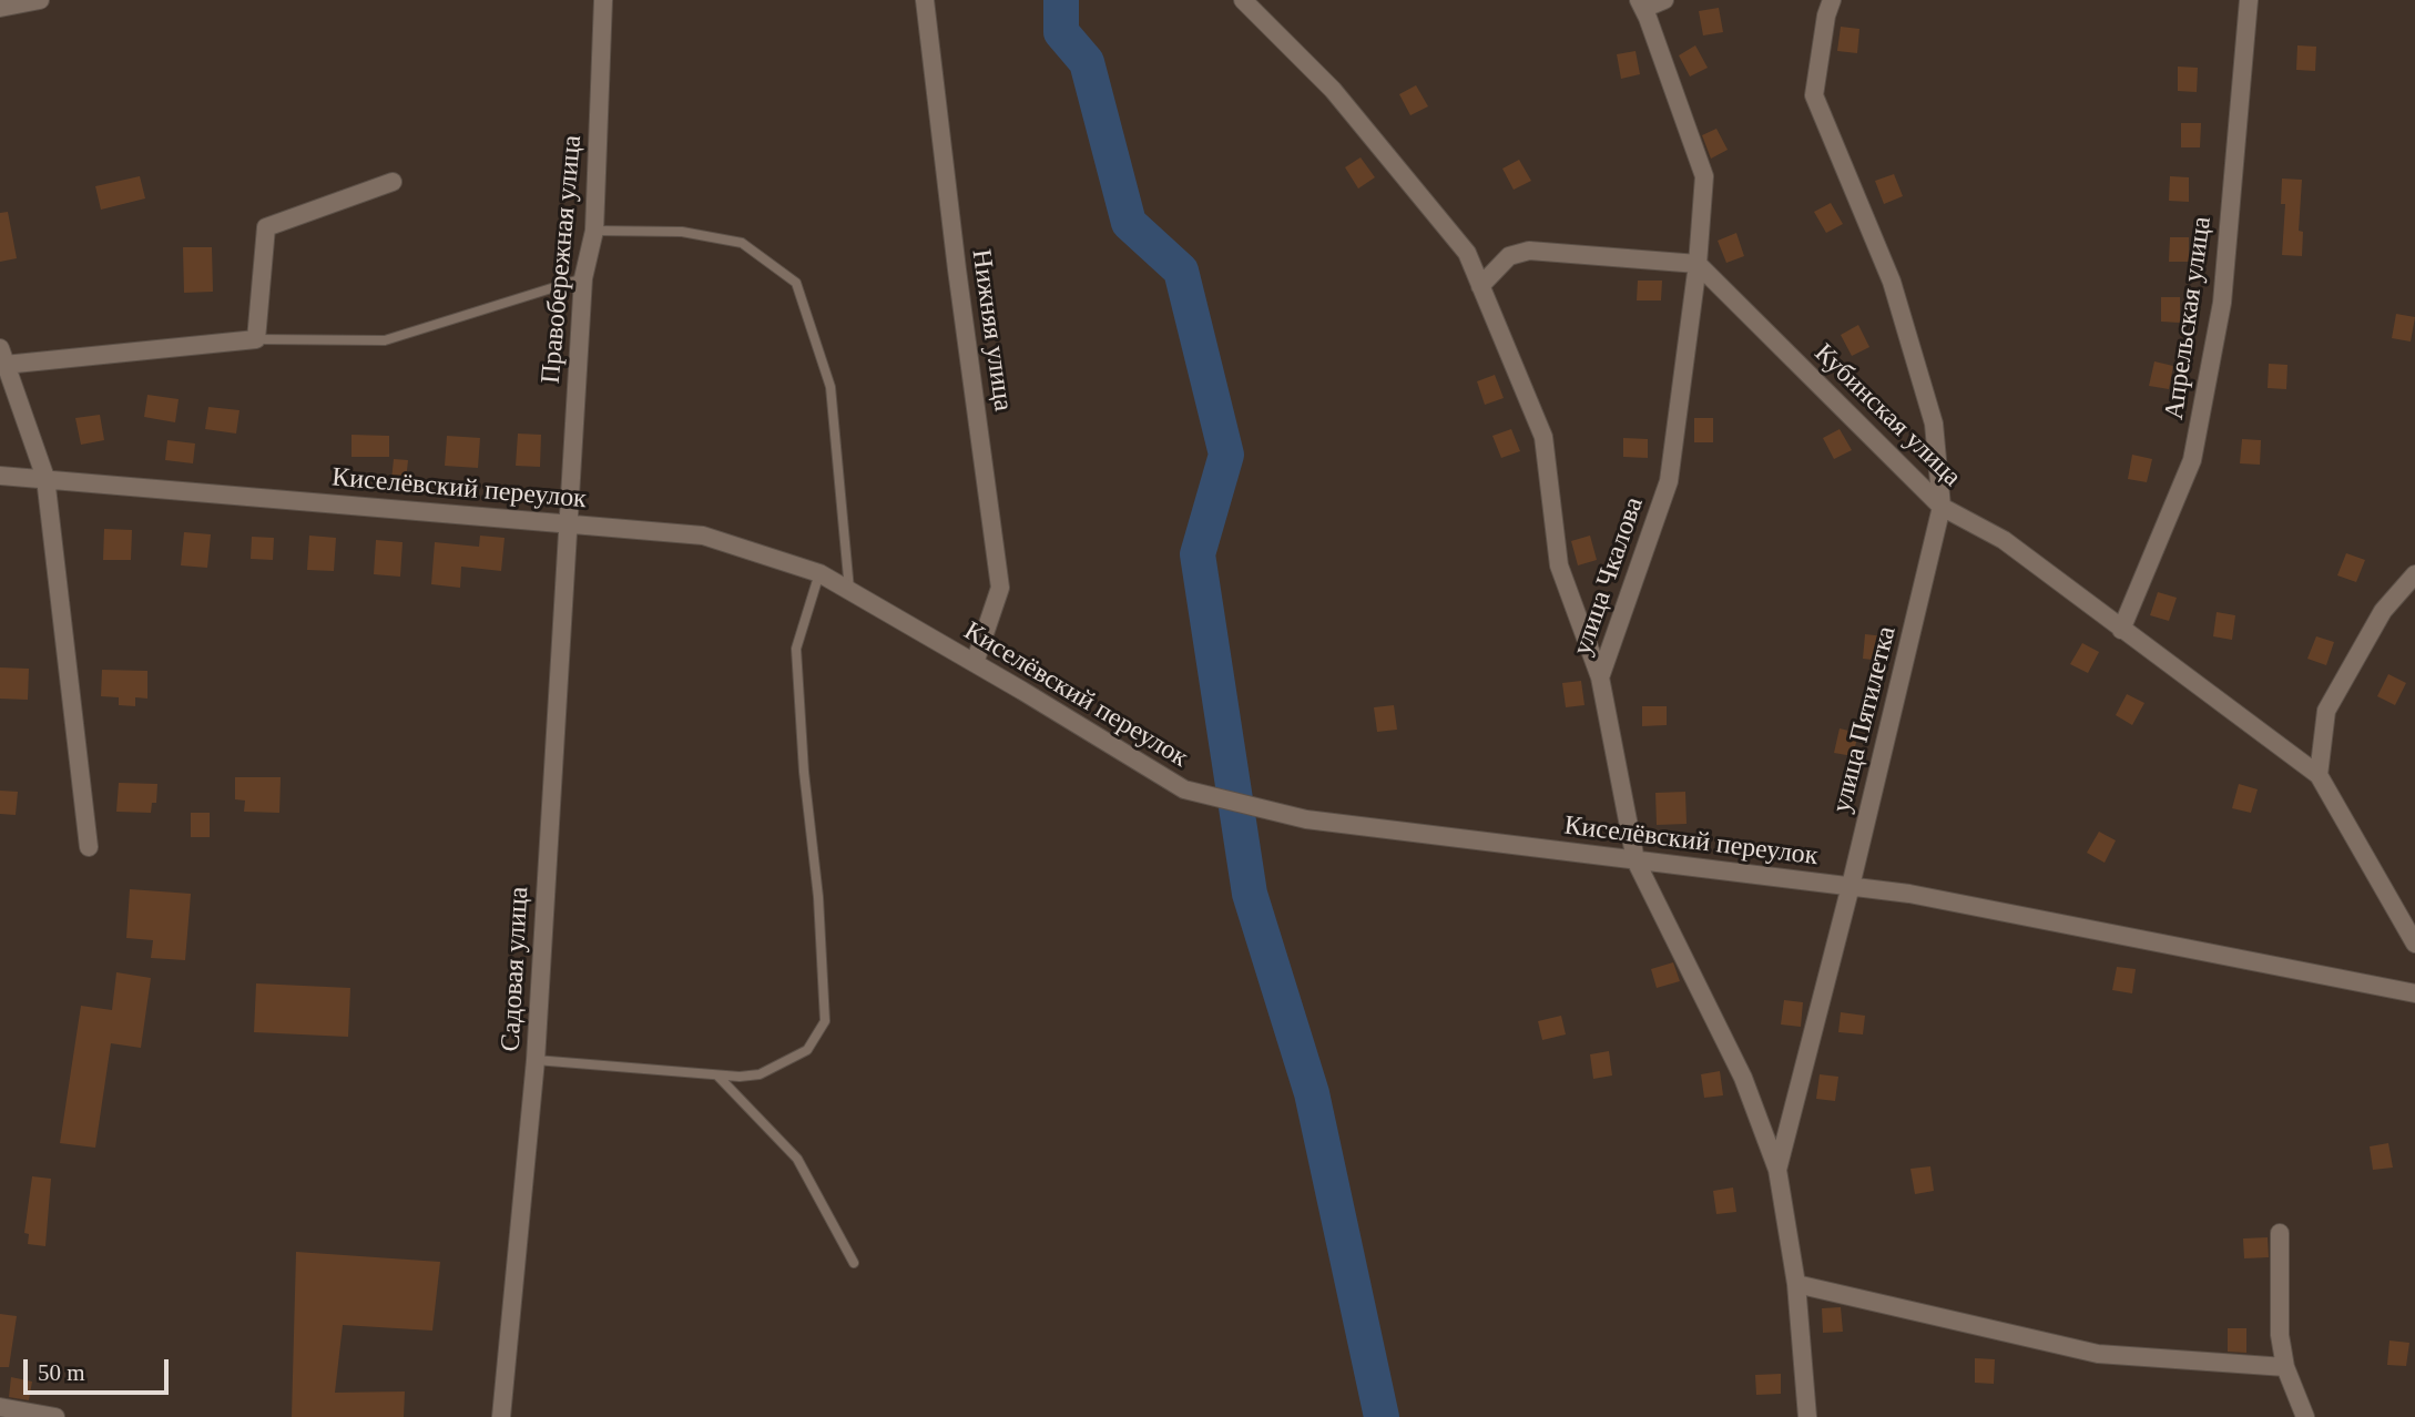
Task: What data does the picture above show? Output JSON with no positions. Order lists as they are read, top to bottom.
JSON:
{
  "streets": {
    "street": [
      "Правобережная улица",
      "Апрельская улица",
      "Нижняя улица",
      "Кубинская улица",
      "Киселёвский переулок",
      "улица Чкалова",
      "улица Пятилетка",
      "Садовая улица"
    ]
  },
  "crossings": [
    ["Правобережная улица", "Киселёвский переулок"],
    ["Правобережная улица", "Садовая улица"],
    ["Апрельская улица", "Кубинская улица"],
    ["Нижняя улица", "Киселёвский переулок"],
    ["Кубинская улица", "улица Чкалова"],
    ["Кубинская улица", "улица Пятилетка"],
    ["Киселёвский переулок", "улица Пятилетка"],
    ["Киселёвский переулок", "Садовая улица"],
    ["улица Чкалова", "улица Пятилетка"]
  ],
  "scale_bar": "50 m"
}
